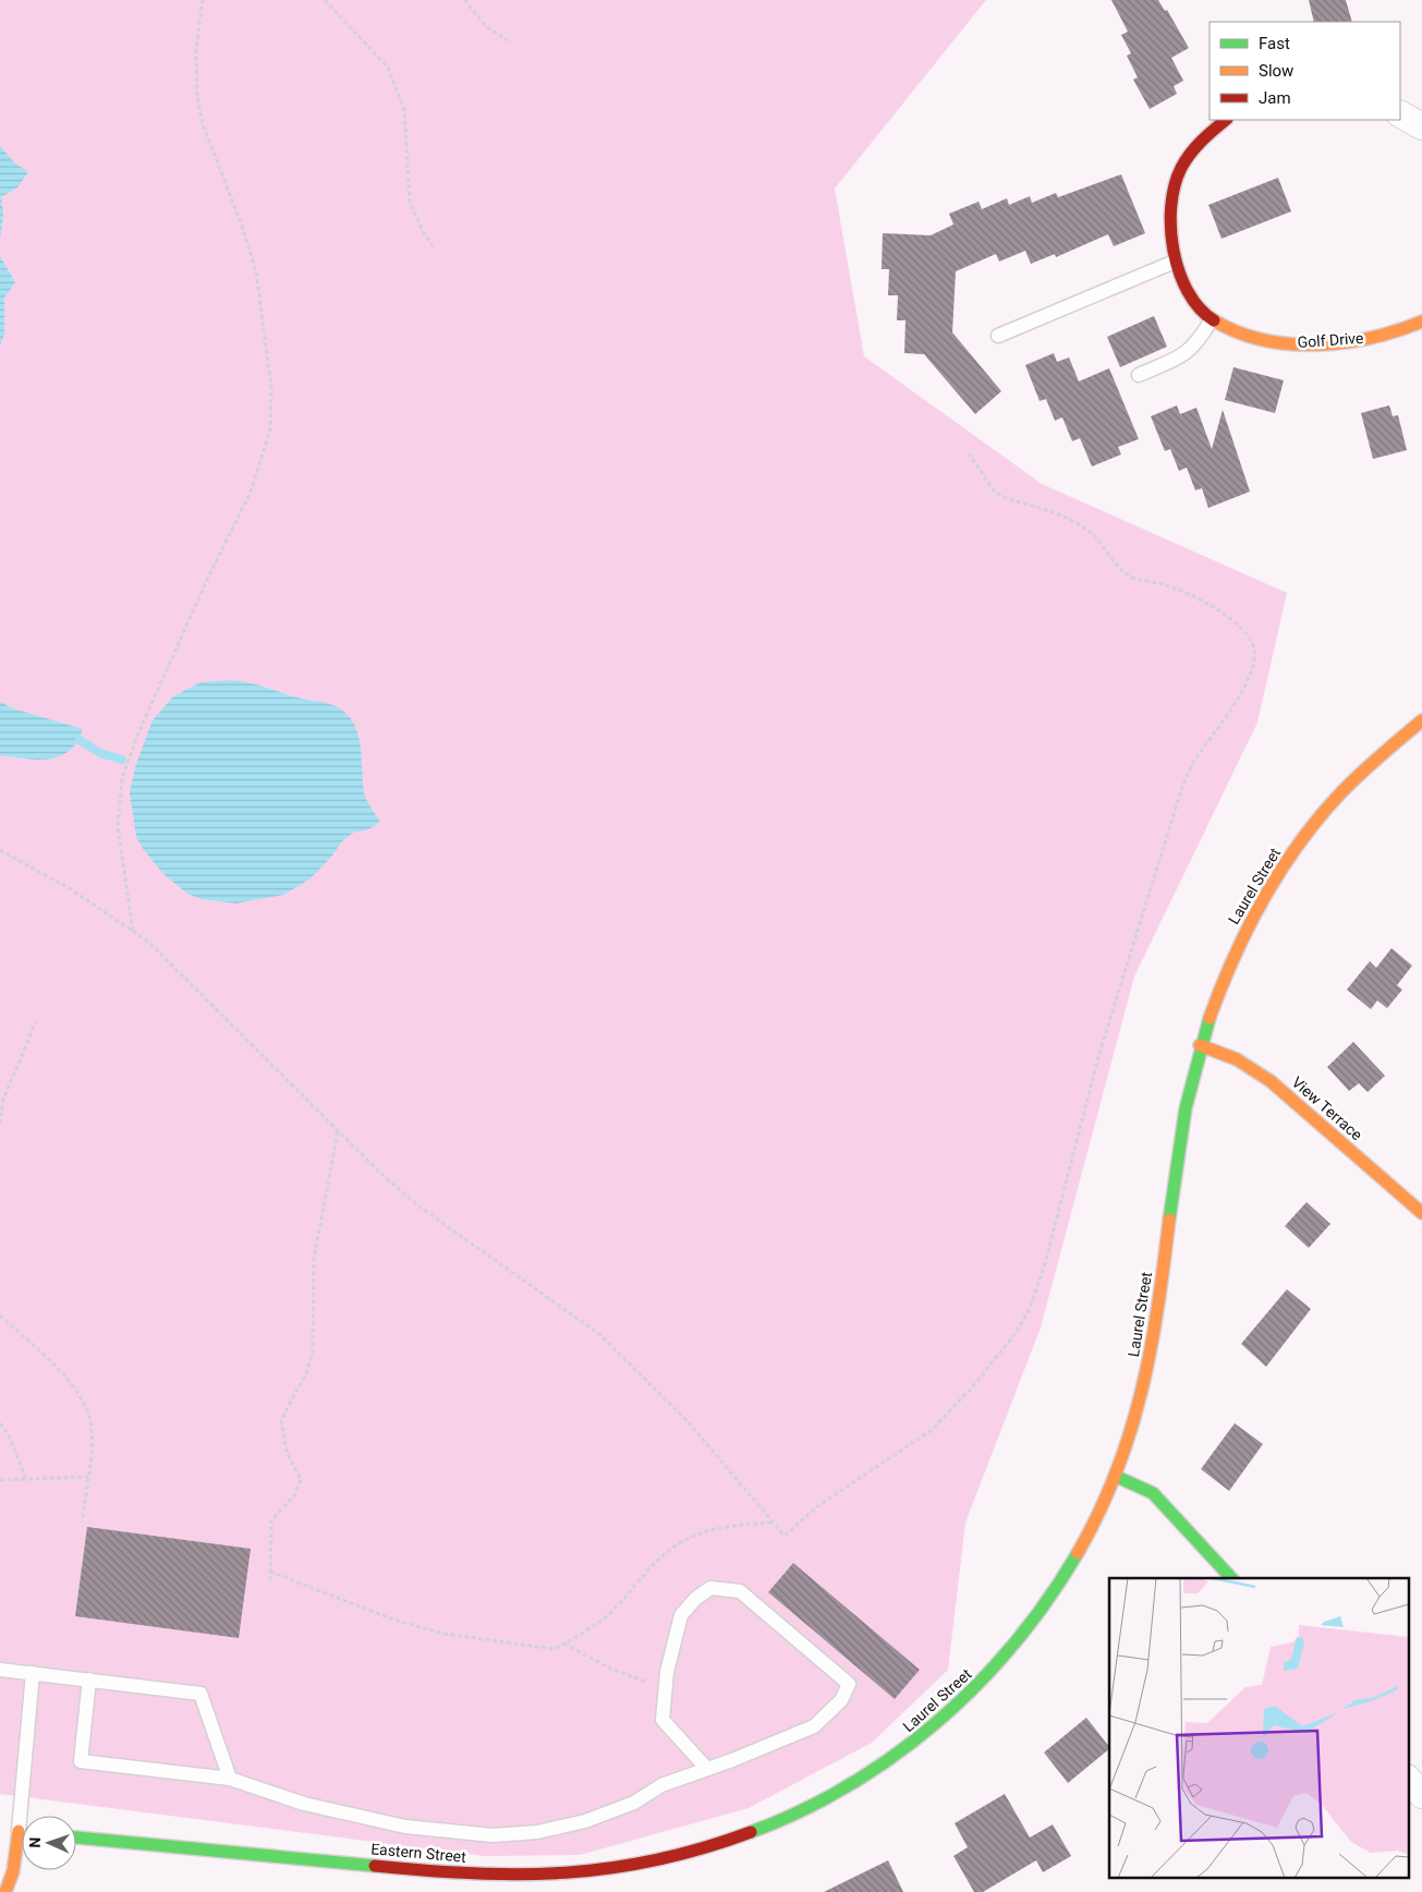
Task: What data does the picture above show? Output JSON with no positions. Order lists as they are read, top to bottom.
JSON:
{
  "streets": {
    "street": [
      "Golf Drive",
      "Laurel Street",
      "View Terrace",
      "Eastern Street"
    ]
  },
  "crossings": [
    ["Laurel Street", "View Terrace"],
    ["Laurel Street", "Eastern Street"]
  ],
  "legend": ["Fast", "Slow", "Jam"],
  "north": "left"
}
